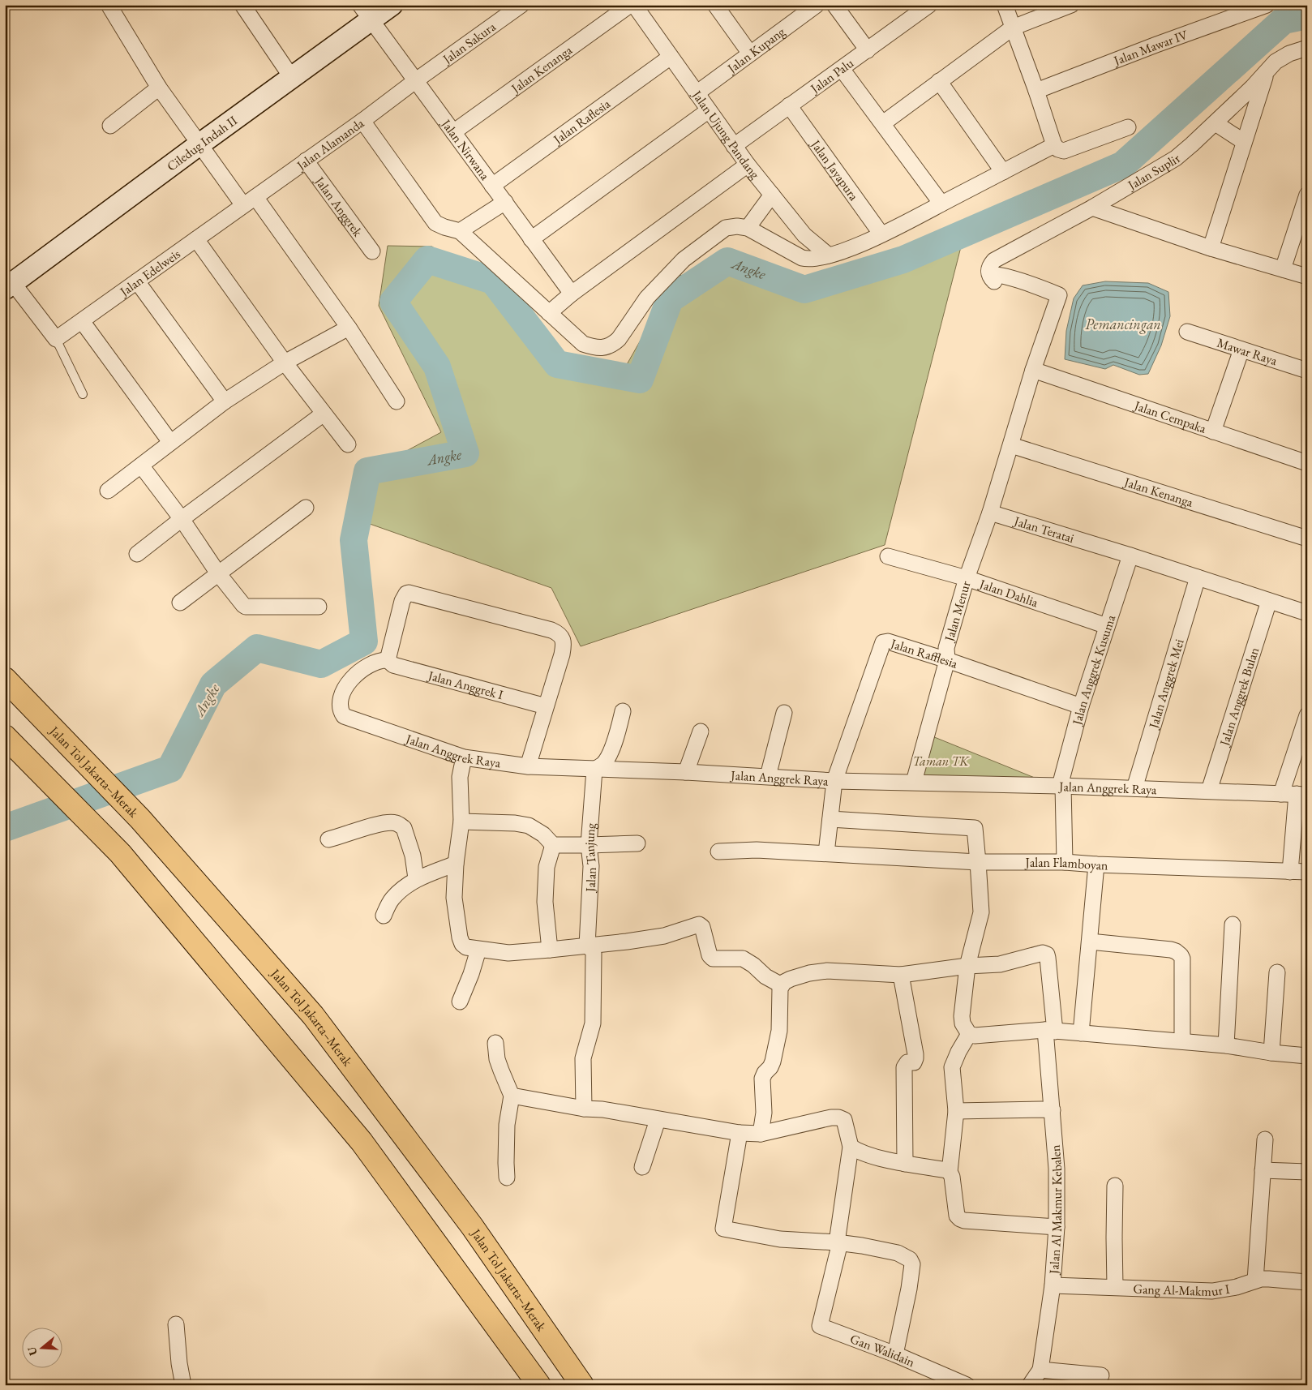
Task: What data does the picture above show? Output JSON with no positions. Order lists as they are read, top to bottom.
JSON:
{
  "streets": {
    "highway": ["Jalan Tol Jakarta–Merak"],
    "street": [
      "Jalan Sakura",
      "Jalan Mawar IV",
      "Jalan Kupang",
      "Jalan Kenanga",
      "Jalan Palu",
      "Jalan Raflesia",
      "Jalan Ujung Pandang",
      "Ciledug Indah II",
      "Jalan Alamanda",
      "Jalan Nirwana",
      "Jalan Jayapura",
      "Jalan Suplir",
      "Jalan Anggrek",
      "Jalan Edelweis",
      "Mawar Raya",
      "Jalan Cempaka",
      "Jalan Teratai",
      "Jalan Dahlia",
      "Jalan Menur",
      "Jalan Rafflesia",
      "Jalan Anggrek Kusuma",
      "Jalan Anggrek Mei",
      "Jalan Anggrek I",
      "Jalan Anggrek Bulan",
      "Jalan Anggrek Raya",
      "Jalan Tanjung",
      "Jalan Flamboyan",
      "Jalan Al Makmur Kebalen",
      "Gang Al-Makmur I",
      "Gan Walidain"
    ]
  },
  "crossings": [
    ["Jalan Sakura", "Jalan Alamanda"],
    ["Jalan Sakura", "Jalan Nirwana"],
    ["Jalan Kupang", "Jalan Ujung Pandang"],
    ["Jalan Kenanga", "Jalan Nirwana"],
    ["Jalan Palu", "Jalan Ujung Pandang"],
    ["Jalan Palu", "Jalan Jayapura"],
    ["Jalan Raflesia", "Jalan Ujung Pandang"],
    ["Jalan Raflesia", "Jalan Nirwana"],
    ["Ciledug Indah II", "Jalan Nirwana"],
    ["Jalan Alamanda", "Jalan Nirwana"],
    ["Jalan Alamanda", "Jalan Anggrek"],
    ["Jalan Alamanda", "Jalan Edelweis"],
    ["Jalan Suplir", "Jalan Cempaka"],
    ["Jalan Teratai", "Jalan Menur"],
    ["Jalan Teratai", "Jalan Anggrek Kusuma"],
    ["Jalan Teratai", "Jalan Anggrek Mei"],
    ["Jalan Teratai", "Jalan Anggrek Bulan"],
    ["Jalan Dahlia", "Jalan Menur"],
    ["Jalan Dahlia", "Jalan Anggrek Kusuma"],
    ["Jalan Menur", "Jalan Rafflesia"],
    ["Jalan Menur", "Jalan Anggrek Raya"],
    ["Jalan Rafflesia", "Jalan Anggrek Kusuma"],
    ["Jalan Rafflesia", "Jalan Anggrek Raya"],
    ["Jalan Anggrek Kusuma", "Jalan Anggrek Raya"],
    ["Jalan Anggrek Kusuma", "Jalan Flamboyan"],
    ["Jalan Anggrek Mei", "Jalan Anggrek Raya"],
    ["Jalan Anggrek I", "Jalan Anggrek Raya"],
    ["Jalan Anggrek Bulan", "Jalan Anggrek Raya"],
    ["Jalan Anggrek Raya", "Jalan Tanjung"],
    ["Jalan Al Makmur Kebalen", "Gang Al-Makmur I"]
  ],
  "water": ["Angke", "Pemancingan"],
  "parks": ["Taman TK"],
  "north": "left"
}
